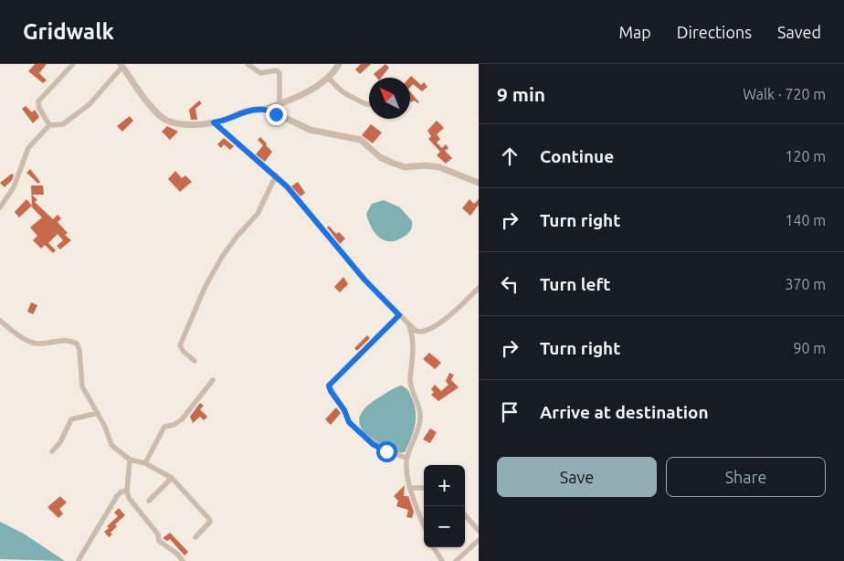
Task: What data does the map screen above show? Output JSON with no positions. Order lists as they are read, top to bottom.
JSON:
{
  "north": "top left",
  "page": {
    "header": "Gridwalk",
    "nav": ["Map", "Directions", "Saved"],
    "heading": ["9 min", "Walk · 720 m"],
    "list": [
      ["Continue", "120 m"],
      ["Turn right", "140 m"],
      ["Turn left", "370 m"],
      ["Turn right", "90 m"],
      "Arrive at destination"
    ],
    "buttons": ["Save", "Share"],
    "map_buttons": ["+", "−"]
  }
}
